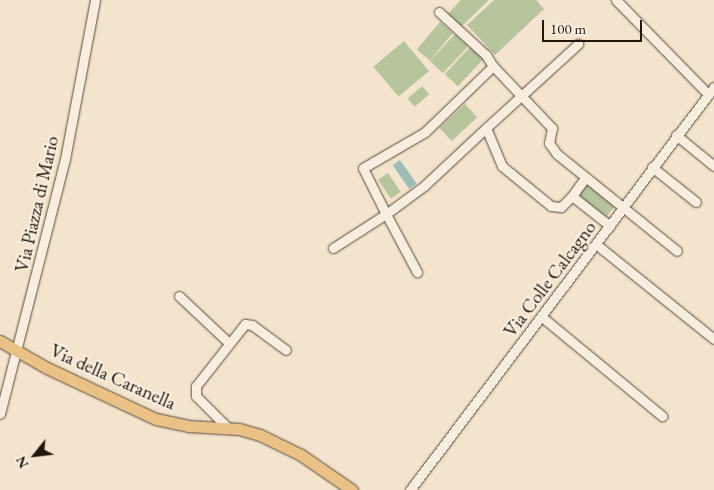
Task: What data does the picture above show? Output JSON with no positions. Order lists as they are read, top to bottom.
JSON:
{
  "streets": {
    "main road": ["Via della Caranella"],
    "street": ["Via Piazza di Mario", "Via Colle Calcagno"]
  },
  "crossings": [
    ["Via Piazza di Mario", "Via della Caranella"]
  ],
  "scale_bar": "100 m",
  "north": "bottom left"
}
